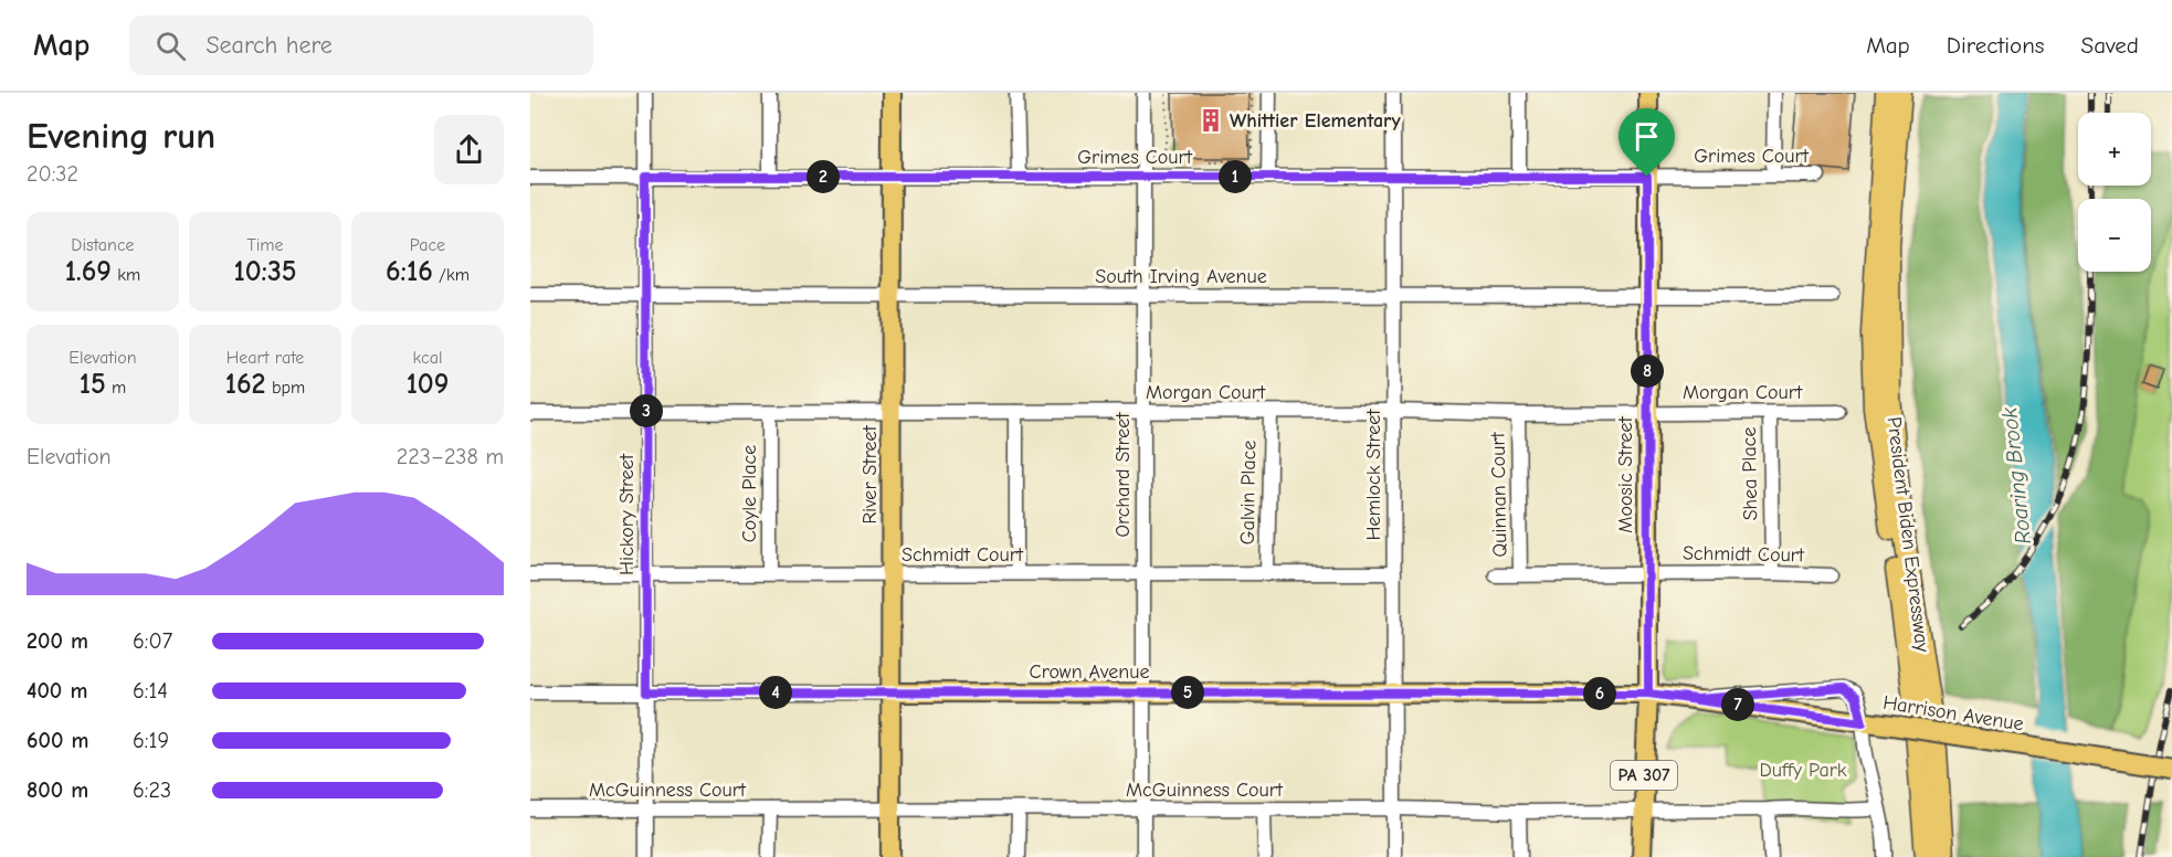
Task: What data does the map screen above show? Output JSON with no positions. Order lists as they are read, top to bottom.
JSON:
{
  "streets": {
    "highway": ["President Biden Expressway"],
    "main road": [
      "River Street",
      "Moosic Street",
      "Crown Avenue",
      "Harrison Avenue",
      "PA 307"
    ],
    "street": [
      "Grimes Court",
      "South Irving Avenue",
      "Morgan Court",
      "Shea Place",
      "Orchard Street",
      "Hemlock Street",
      "Galvin Place",
      "Coyle Place",
      "Quinnan Court",
      "Hickory Street",
      "Schmidt Court",
      "McGuinness Court"
    ]
  },
  "crossings": [
    ["Grimes Court", "River Street"],
    ["Grimes Court", "Orchard Street"],
    ["Grimes Court", "Hemlock Street"],
    ["Grimes Court", "Moosic Street"],
    ["Grimes Court", "Hickory Street"],
    ["South Irving Avenue", "River Street"],
    ["South Irving Avenue", "Orchard Street"],
    ["South Irving Avenue", "Hemlock Street"],
    ["South Irving Avenue", "Moosic Street"],
    ["South Irving Avenue", "Hickory Street"],
    ["Morgan Court", "Shea Place"],
    ["Morgan Court", "River Street"],
    ["Morgan Court", "Orchard Street"],
    ["Morgan Court", "Hemlock Street"],
    ["Morgan Court", "Moosic Street"],
    ["Morgan Court", "Galvin Place"],
    ["Morgan Court", "Coyle Place"],
    ["Morgan Court", "Quinnan Court"],
    ["Morgan Court", "Hickory Street"],
    ["Shea Place", "Schmidt Court"],
    ["River Street", "Schmidt Court"],
    ["River Street", "Crown Avenue"],
    ["River Street", "McGuinness Court"],
    ["Orchard Street", "Schmidt Court"],
    ["Orchard Street", "Crown Avenue"],
    ["Orchard Street", "McGuinness Court"],
    ["Hemlock Street", "Schmidt Court"],
    ["Hemlock Street", "Crown Avenue"],
    ["Hemlock Street", "McGuinness Court"],
    ["Moosic Street", "Schmidt Court"],
    ["Moosic Street", "Crown Avenue"],
    ["Moosic Street", "Harrison Avenue"],
    ["Moosic Street", "McGuinness Court"],
    ["Galvin Place", "Schmidt Court"],
    ["Coyle Place", "Schmidt Court"],
    ["Quinnan Court", "Schmidt Court"],
    ["Hickory Street", "Schmidt Court"],
    ["Hickory Street", "Crown Avenue"],
    ["Hickory Street", "McGuinness Court"],
    ["Crown Avenue", "Harrison Avenue"]
  ],
  "water": ["Roaring Brook"],
  "parks": ["Duffy Park"],
  "places": {
    "building": ["Whittier Elementary"]
  },
  "page": {
    "header": "Map",
    "search": "Search here",
    "nav": ["Map", "Directions", "Saved"],
    "heading": ["Evening run", "20:32"],
    "map_buttons": ["+", "−"],
    "pins": [
      "1",
      "2",
      "8",
      "3",
      "4",
      "5",
      "6",
      "7"
    ],
    "stats": [
      ["Distance", "1.69 km"],
      ["Time", "10:35"],
      ["Pace", "6:16 /km"],
      ["Elevation", "15 m"],
      ["Heart rate", "162 bpm"],
      ["kcal", "109"]
    ],
    "chart": ["Elevation", "223–238 m"],
    "list": [
      {
        "name": "200 m",
        "note": "6:07"
      },
      {
        "name": "400 m",
        "note": "6:14"
      },
      {
        "name": "600 m",
        "note": "6:19"
      },
      {
        "name": "800 m",
        "note": "6:23"
      }
    ]
  }
}
